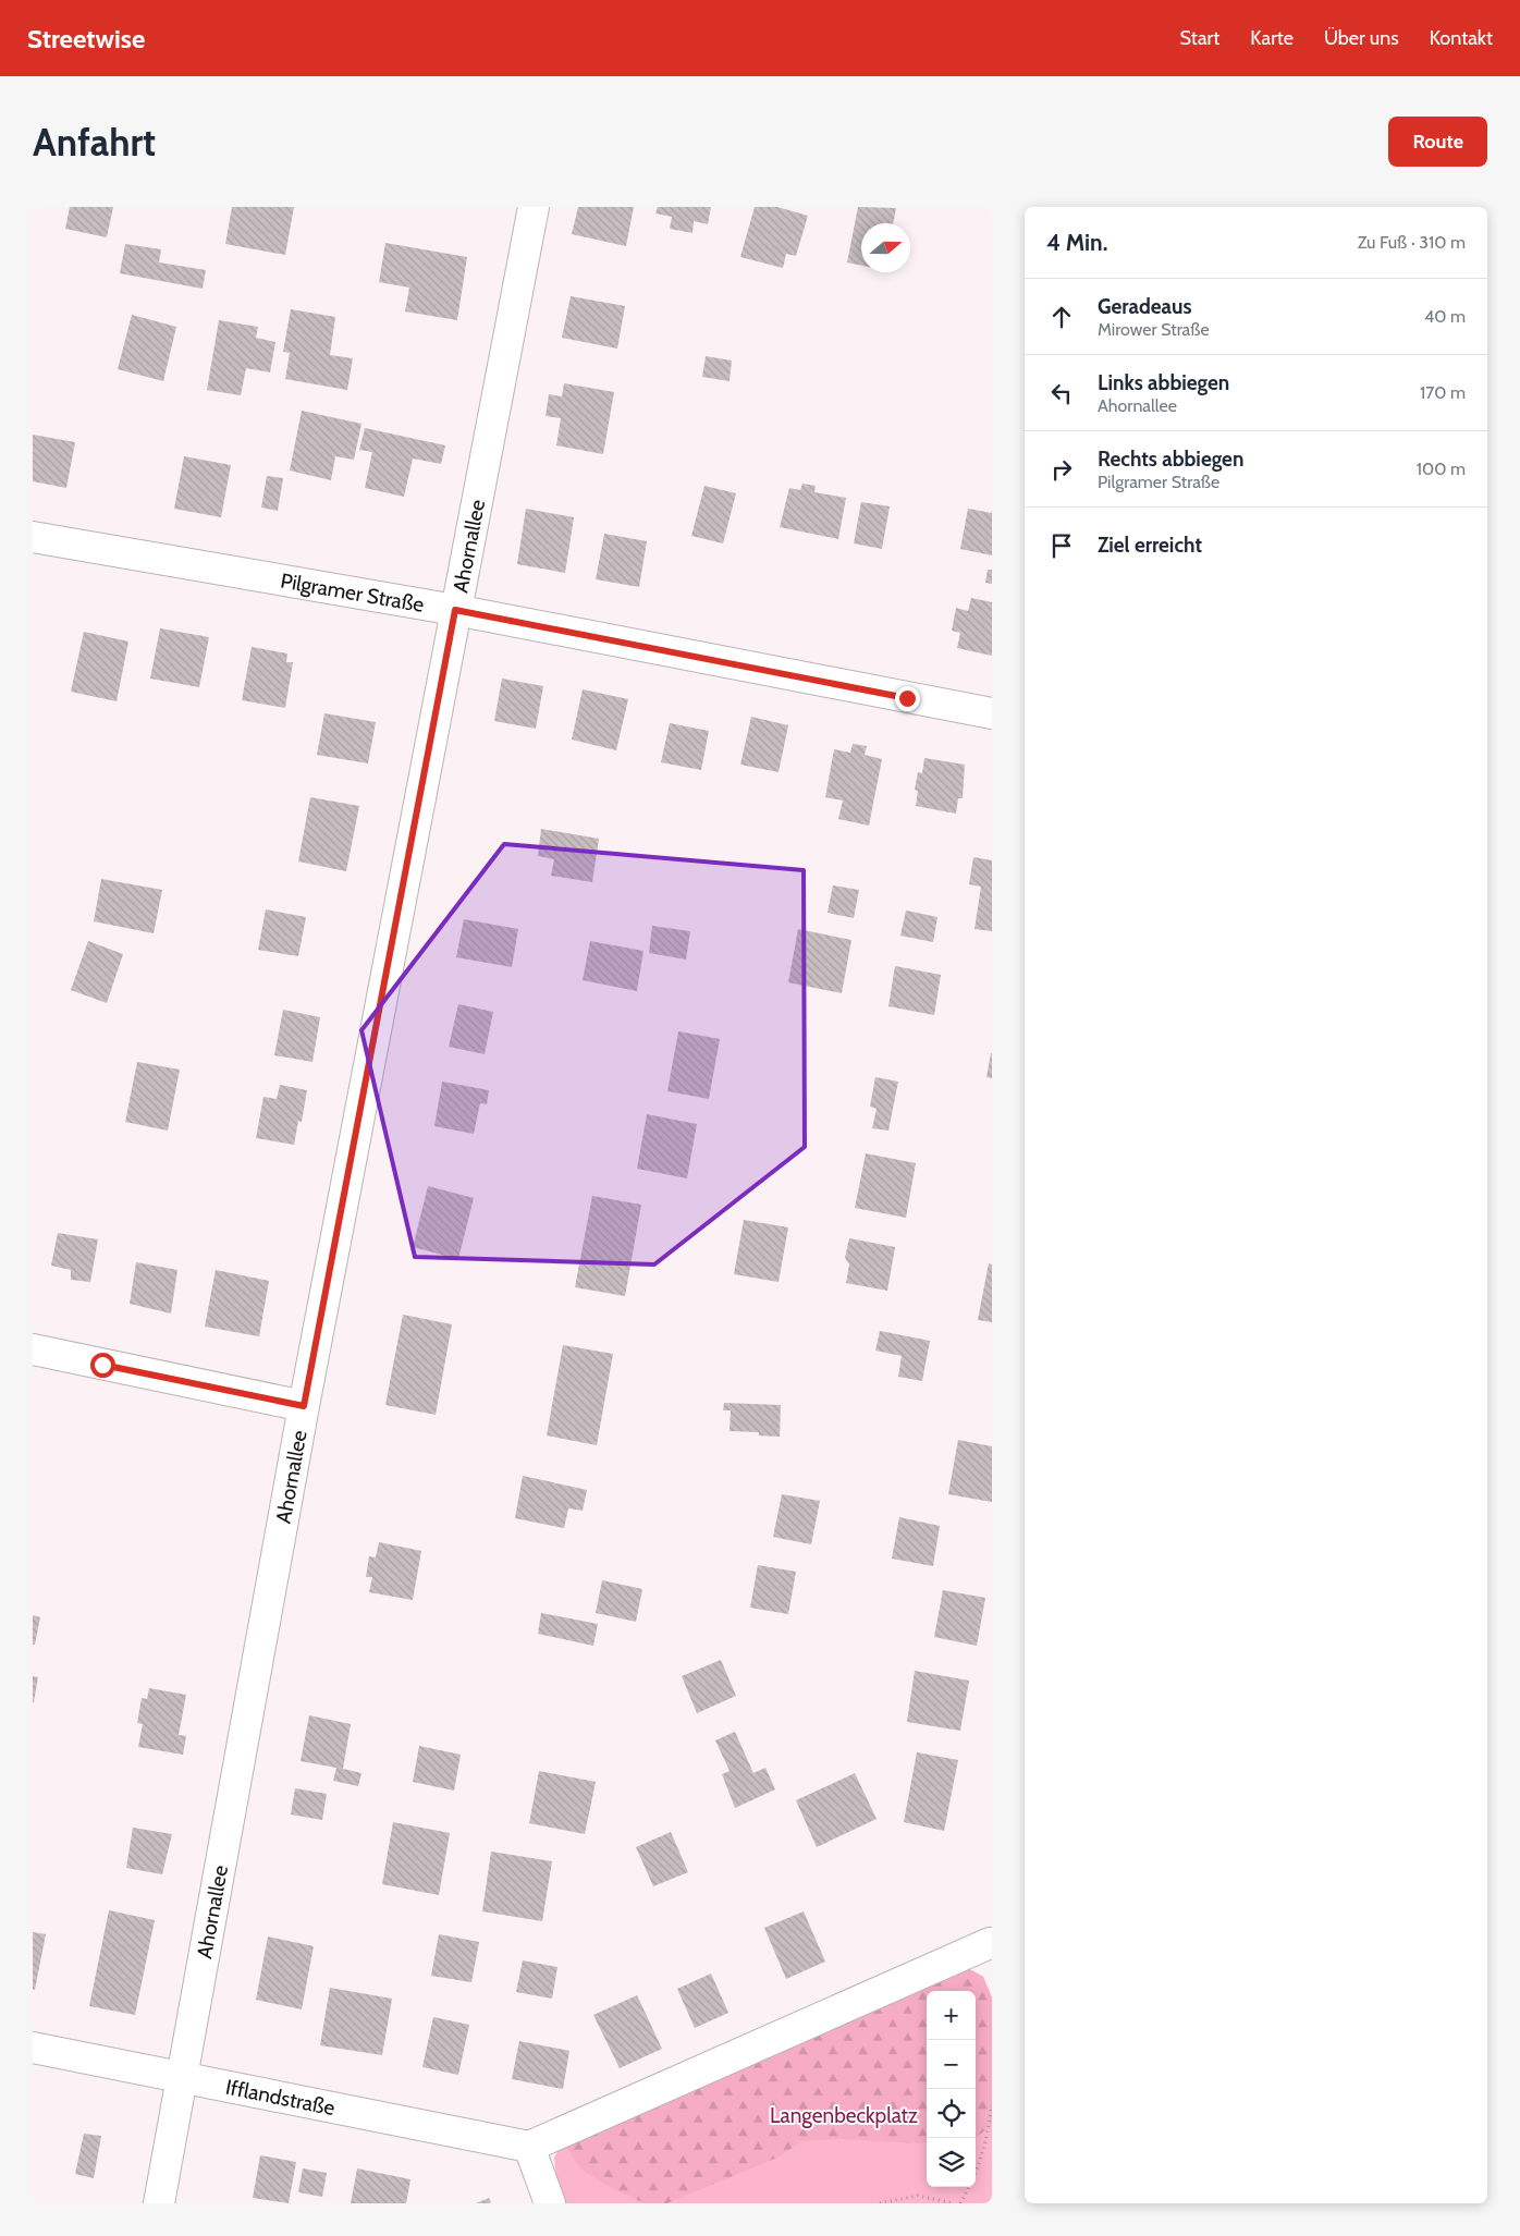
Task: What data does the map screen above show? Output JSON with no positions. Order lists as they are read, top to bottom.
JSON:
{
  "streets": {
    "street": ["Ahornallee", "Pilgramer Straße", "Ifflandstraße"]
  },
  "crossings": [
    ["Ahornallee", "Pilgramer Straße"],
    ["Ahornallee", "Ifflandstraße"]
  ],
  "parks": ["Langenbeckplatz"],
  "north": "right",
  "page": {
    "header": "Streetwise",
    "nav": [
      "Start",
      "Karte",
      "Über uns",
      "Kontakt"
    ],
    "buttons": "Route",
    "title": "Anfahrt",
    "heading": ["4 Min.", "Zu Fuß · 310 m"],
    "list": [
      ["Geradeaus", "Mirower Straße", "40 m"],
      ["Links abbiegen", "Ahornallee", "170 m"],
      ["Rechts abbiegen", "Pilgramer Straße", "100 m"],
      "Ziel erreicht"
    ],
    "map_buttons": ["+", "−"]
  }
}
